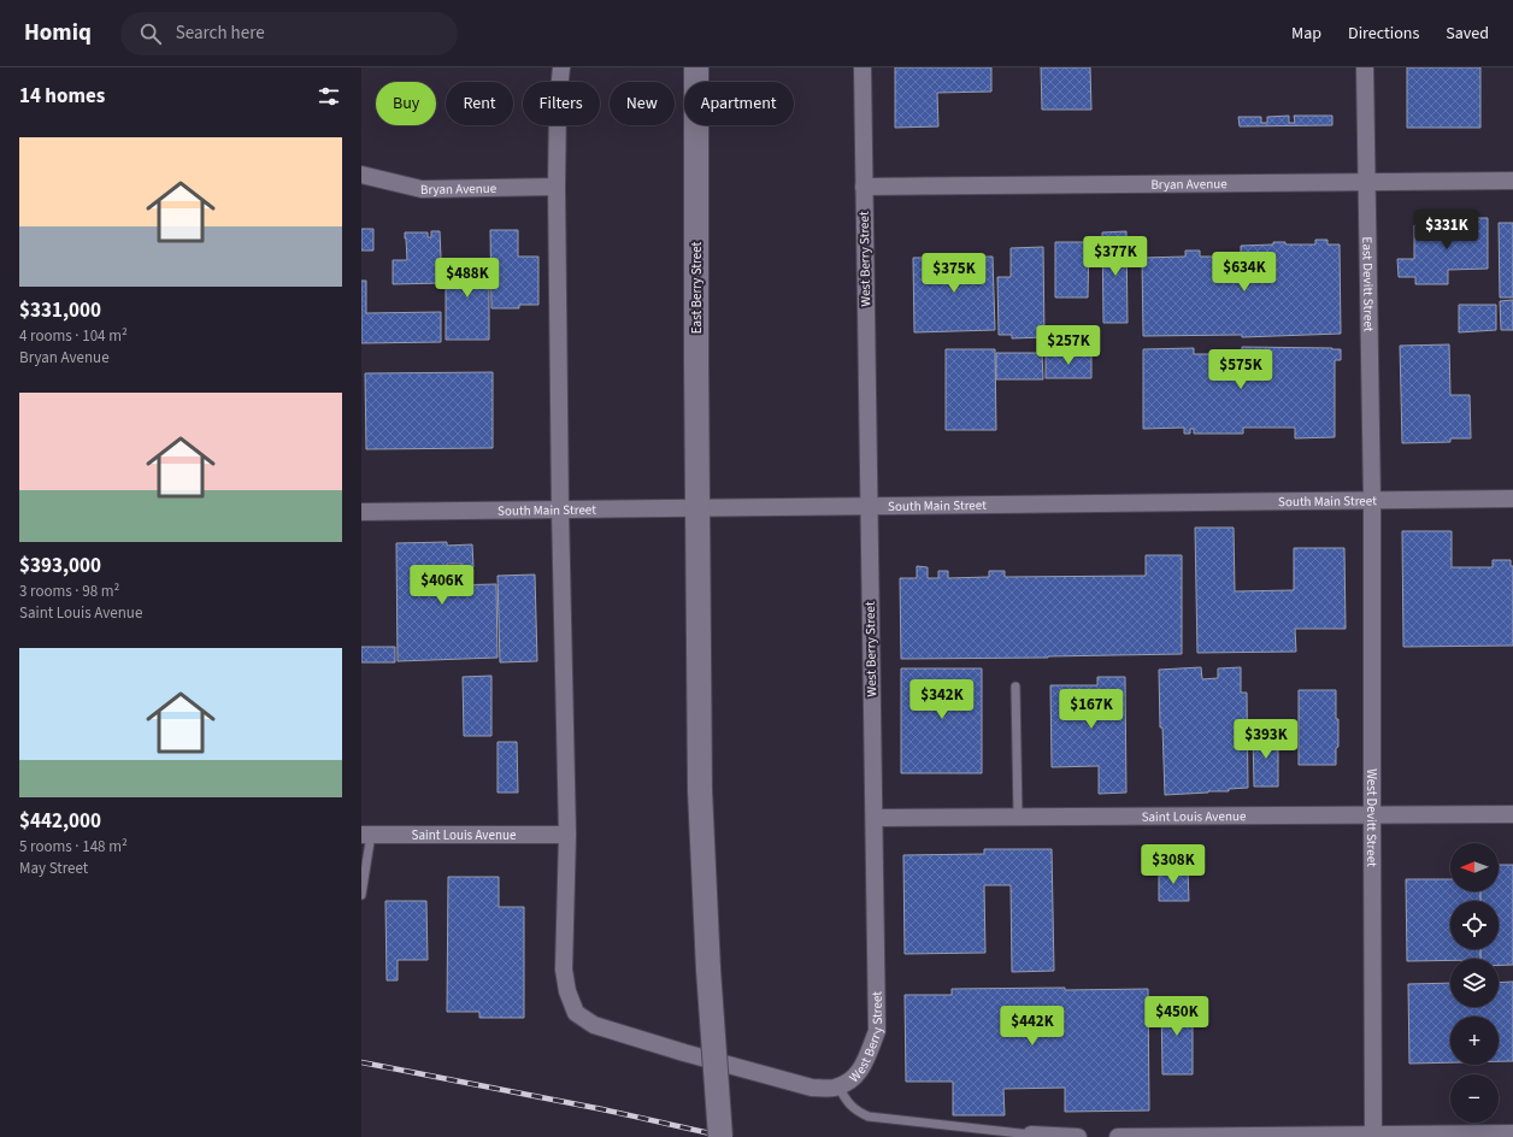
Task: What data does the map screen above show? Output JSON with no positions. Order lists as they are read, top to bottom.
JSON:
{
  "streets": {
    "main road": ["East Berry Street"],
    "street": [
      "Bryan Avenue",
      "West Berry Street",
      "East Devitt Street",
      "South Main Street",
      "Saint Louis Avenue",
      "West Devitt Street"
    ]
  },
  "crossings": [
    ["Bryan Avenue", "West Berry Street"],
    ["Bryan Avenue", "East Devitt Street"],
    ["West Berry Street", "South Main Street"],
    ["West Berry Street", "Saint Louis Avenue"],
    ["East Devitt Street", "South Main Street"],
    ["East Devitt Street", "West Devitt Street"],
    ["East Berry Street", "South Main Street"],
    ["South Main Street", "West Devitt Street"],
    ["Saint Louis Avenue", "West Devitt Street"]
  ],
  "north": "left",
  "page": {
    "header": "Homiq",
    "search": "Search here",
    "nav": ["Map", "Directions", "Saved"],
    "heading": "14 homes",
    "chip": [
      "Buy",
      "Rent",
      "Filters",
      "New",
      "Apartment"
    ],
    "list": [
      {
        "name": "$331,000",
        "note": "4 rooms · 104 m² · Bryan Avenue"
      },
      {
        "name": "$393,000",
        "note": "3 rooms · 98 m² · Saint Louis Avenue"
      },
      {
        "name": "$442,000",
        "note": "5 rooms · 148 m² · May Street"
      }
    ],
    "price": [
      "$331K",
      "$377K",
      "$634K",
      "$375K",
      "$488K",
      "$257K",
      "$575K",
      "$406K",
      "$342K",
      "$167K",
      "$393K",
      "$308K",
      "$450K",
      "$442K"
    ],
    "map_buttons": ["+", "−"]
  }
}
